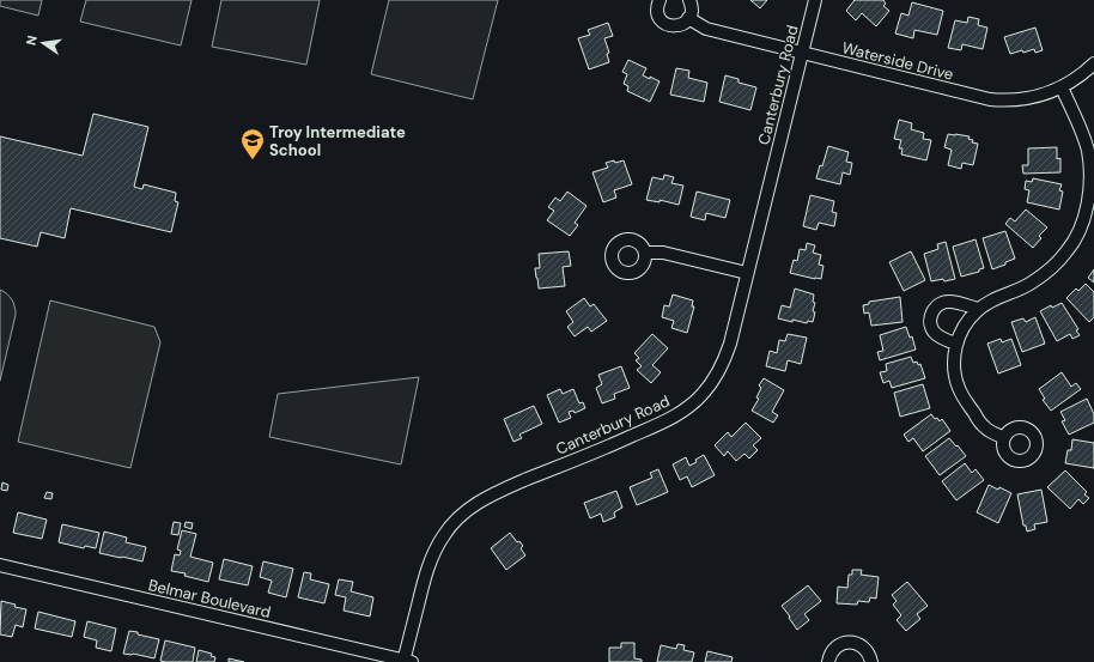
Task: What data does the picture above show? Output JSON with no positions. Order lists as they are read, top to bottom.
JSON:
{
  "streets": {
    "street": ["Waterside Drive", "Canterbury Road", "Belmar Boulevard"]
  },
  "crossings": [
    ["Waterside Drive", "Canterbury Road"],
    ["Canterbury Road", "Belmar Boulevard"]
  ],
  "places": {
    "school or university": ["Troy Intermediate School"]
  },
  "north": "left"
}
